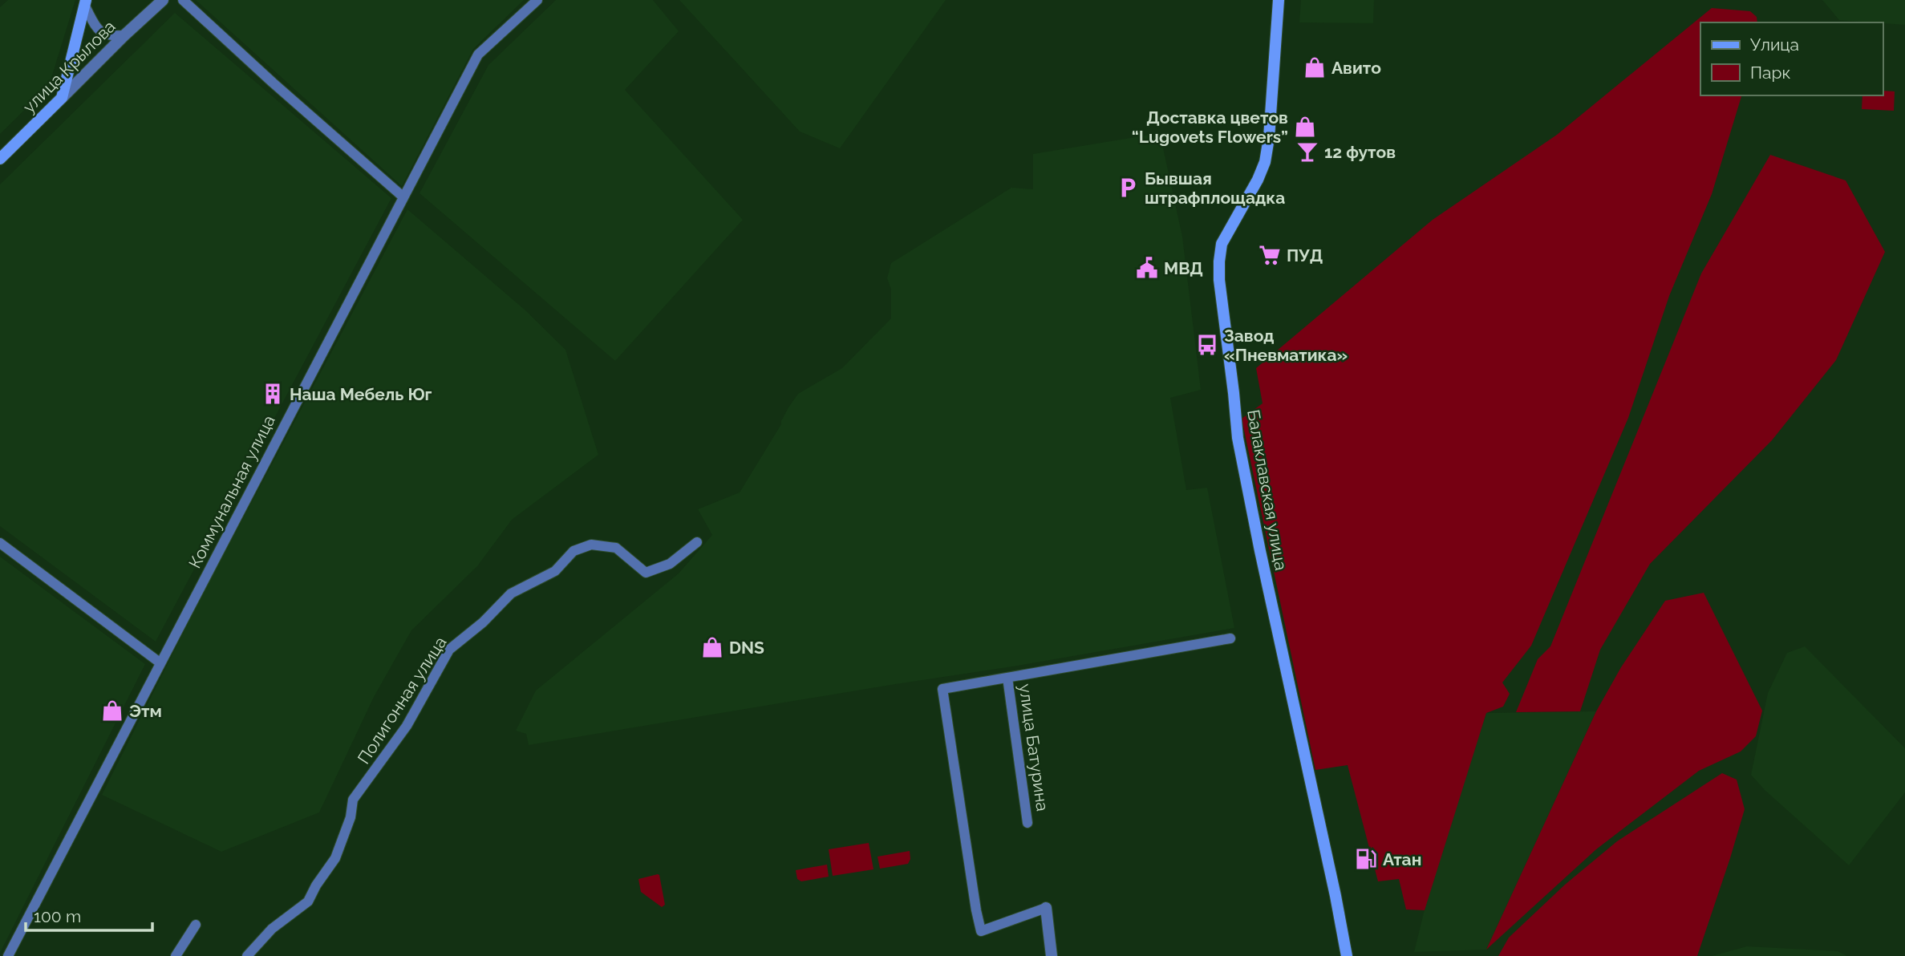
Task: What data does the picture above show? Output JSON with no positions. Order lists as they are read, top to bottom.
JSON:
{
  "streets": {
    "main road": ["улица Крылова", "Балаклавская улица"],
    "street": ["Коммунальная улица", "Полигонная улица", "улица Батурина"]
  },
  "places": {
    "shop": [
      "Авито",
      "Доставка цветов “Lugovets Flowers”",
      "DNS",
      "Этм"
    ],
    "bar": ["12 футов"],
    "parking": ["Бывшая штрафплощадка"],
    "supermarket": ["ПУД"],
    "public building": ["МВД"],
    "bus stop": ["Завод «Пневматика»"],
    "building": ["Наша Мебель Юг"],
    "fuel station": ["Атан"]
  },
  "legend": ["Улица", "Парк"],
  "scale_bar": "100 m"
}
